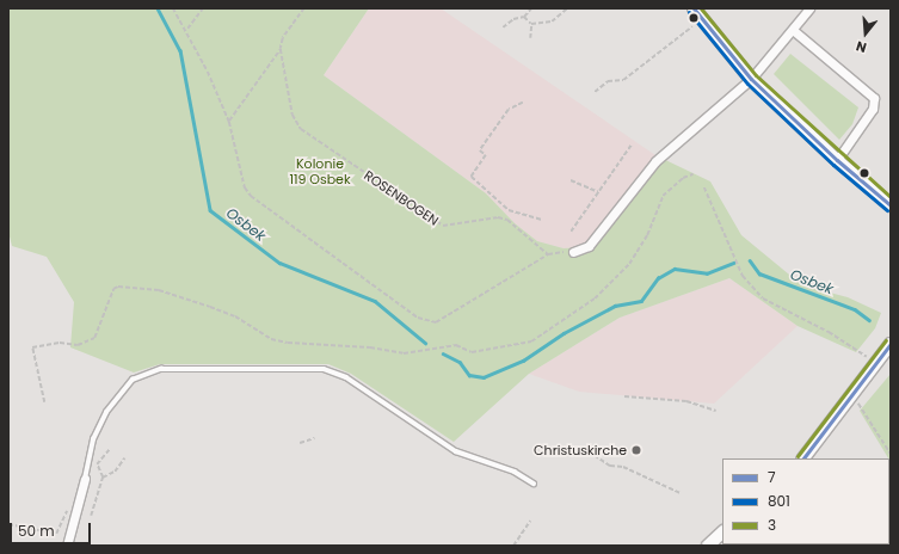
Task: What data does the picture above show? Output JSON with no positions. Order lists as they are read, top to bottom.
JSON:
{
  "streets": {
    "path": ["ROSENBOGEN"]
  },
  "water": ["Osbek"],
  "parks": ["Kolonie 119 Osbek"],
  "places": ["Christuskirche"],
  "lines": ["transit line 7", "transit line 3", "transit line 801"],
  "legend": ["7", "801", "3"],
  "scale_bar": "50 m",
  "north": "bottom"
}
